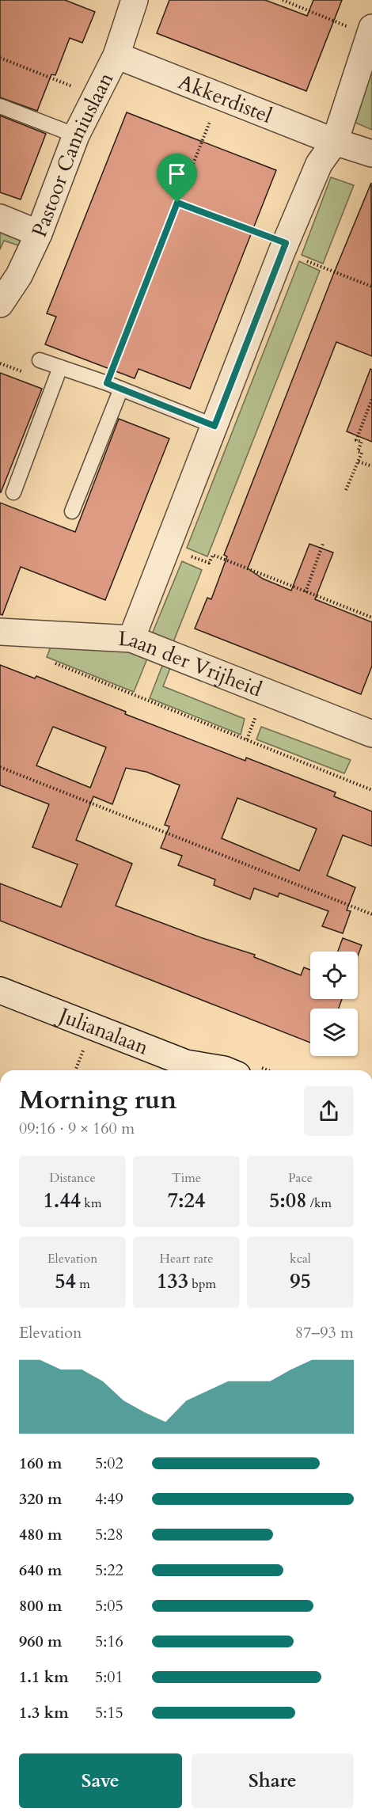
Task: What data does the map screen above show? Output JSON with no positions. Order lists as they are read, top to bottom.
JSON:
{
  "streets": {
    "street": [
      "Akkerdistel",
      "Pastoor Canniuslaan",
      "Laan der Vrijheid",
      "Julianalaan"
    ]
  },
  "crossings": [
    ["Akkerdistel", "Pastoor Canniuslaan"]
  ],
  "page": {
    "heading": ["Morning run", "09:16 · 9 × 160 m"],
    "stats": [
      ["Distance", "1.44 km"],
      ["Time", "7:24"],
      ["Pace", "5:08 /km"],
      ["Elevation", "54 m"],
      ["Heart rate", "133 bpm"],
      ["kcal", "95"]
    ],
    "chart": ["Elevation", "87–93 m"],
    "list": [
      {
        "name": "160 m",
        "note": "5:02"
      },
      {
        "name": "320 m",
        "note": "4:49"
      },
      {
        "name": "480 m",
        "note": "5:28"
      },
      {
        "name": "640 m",
        "note": "5:22"
      },
      {
        "name": "800 m",
        "note": "5:05"
      },
      {
        "name": "960 m",
        "note": "5:16"
      },
      {
        "name": "1.1 km",
        "note": "5:01"
      },
      {
        "name": "1.3 km",
        "note": "5:15"
      }
    ],
    "buttons": ["Save", "Share"]
  }
}
